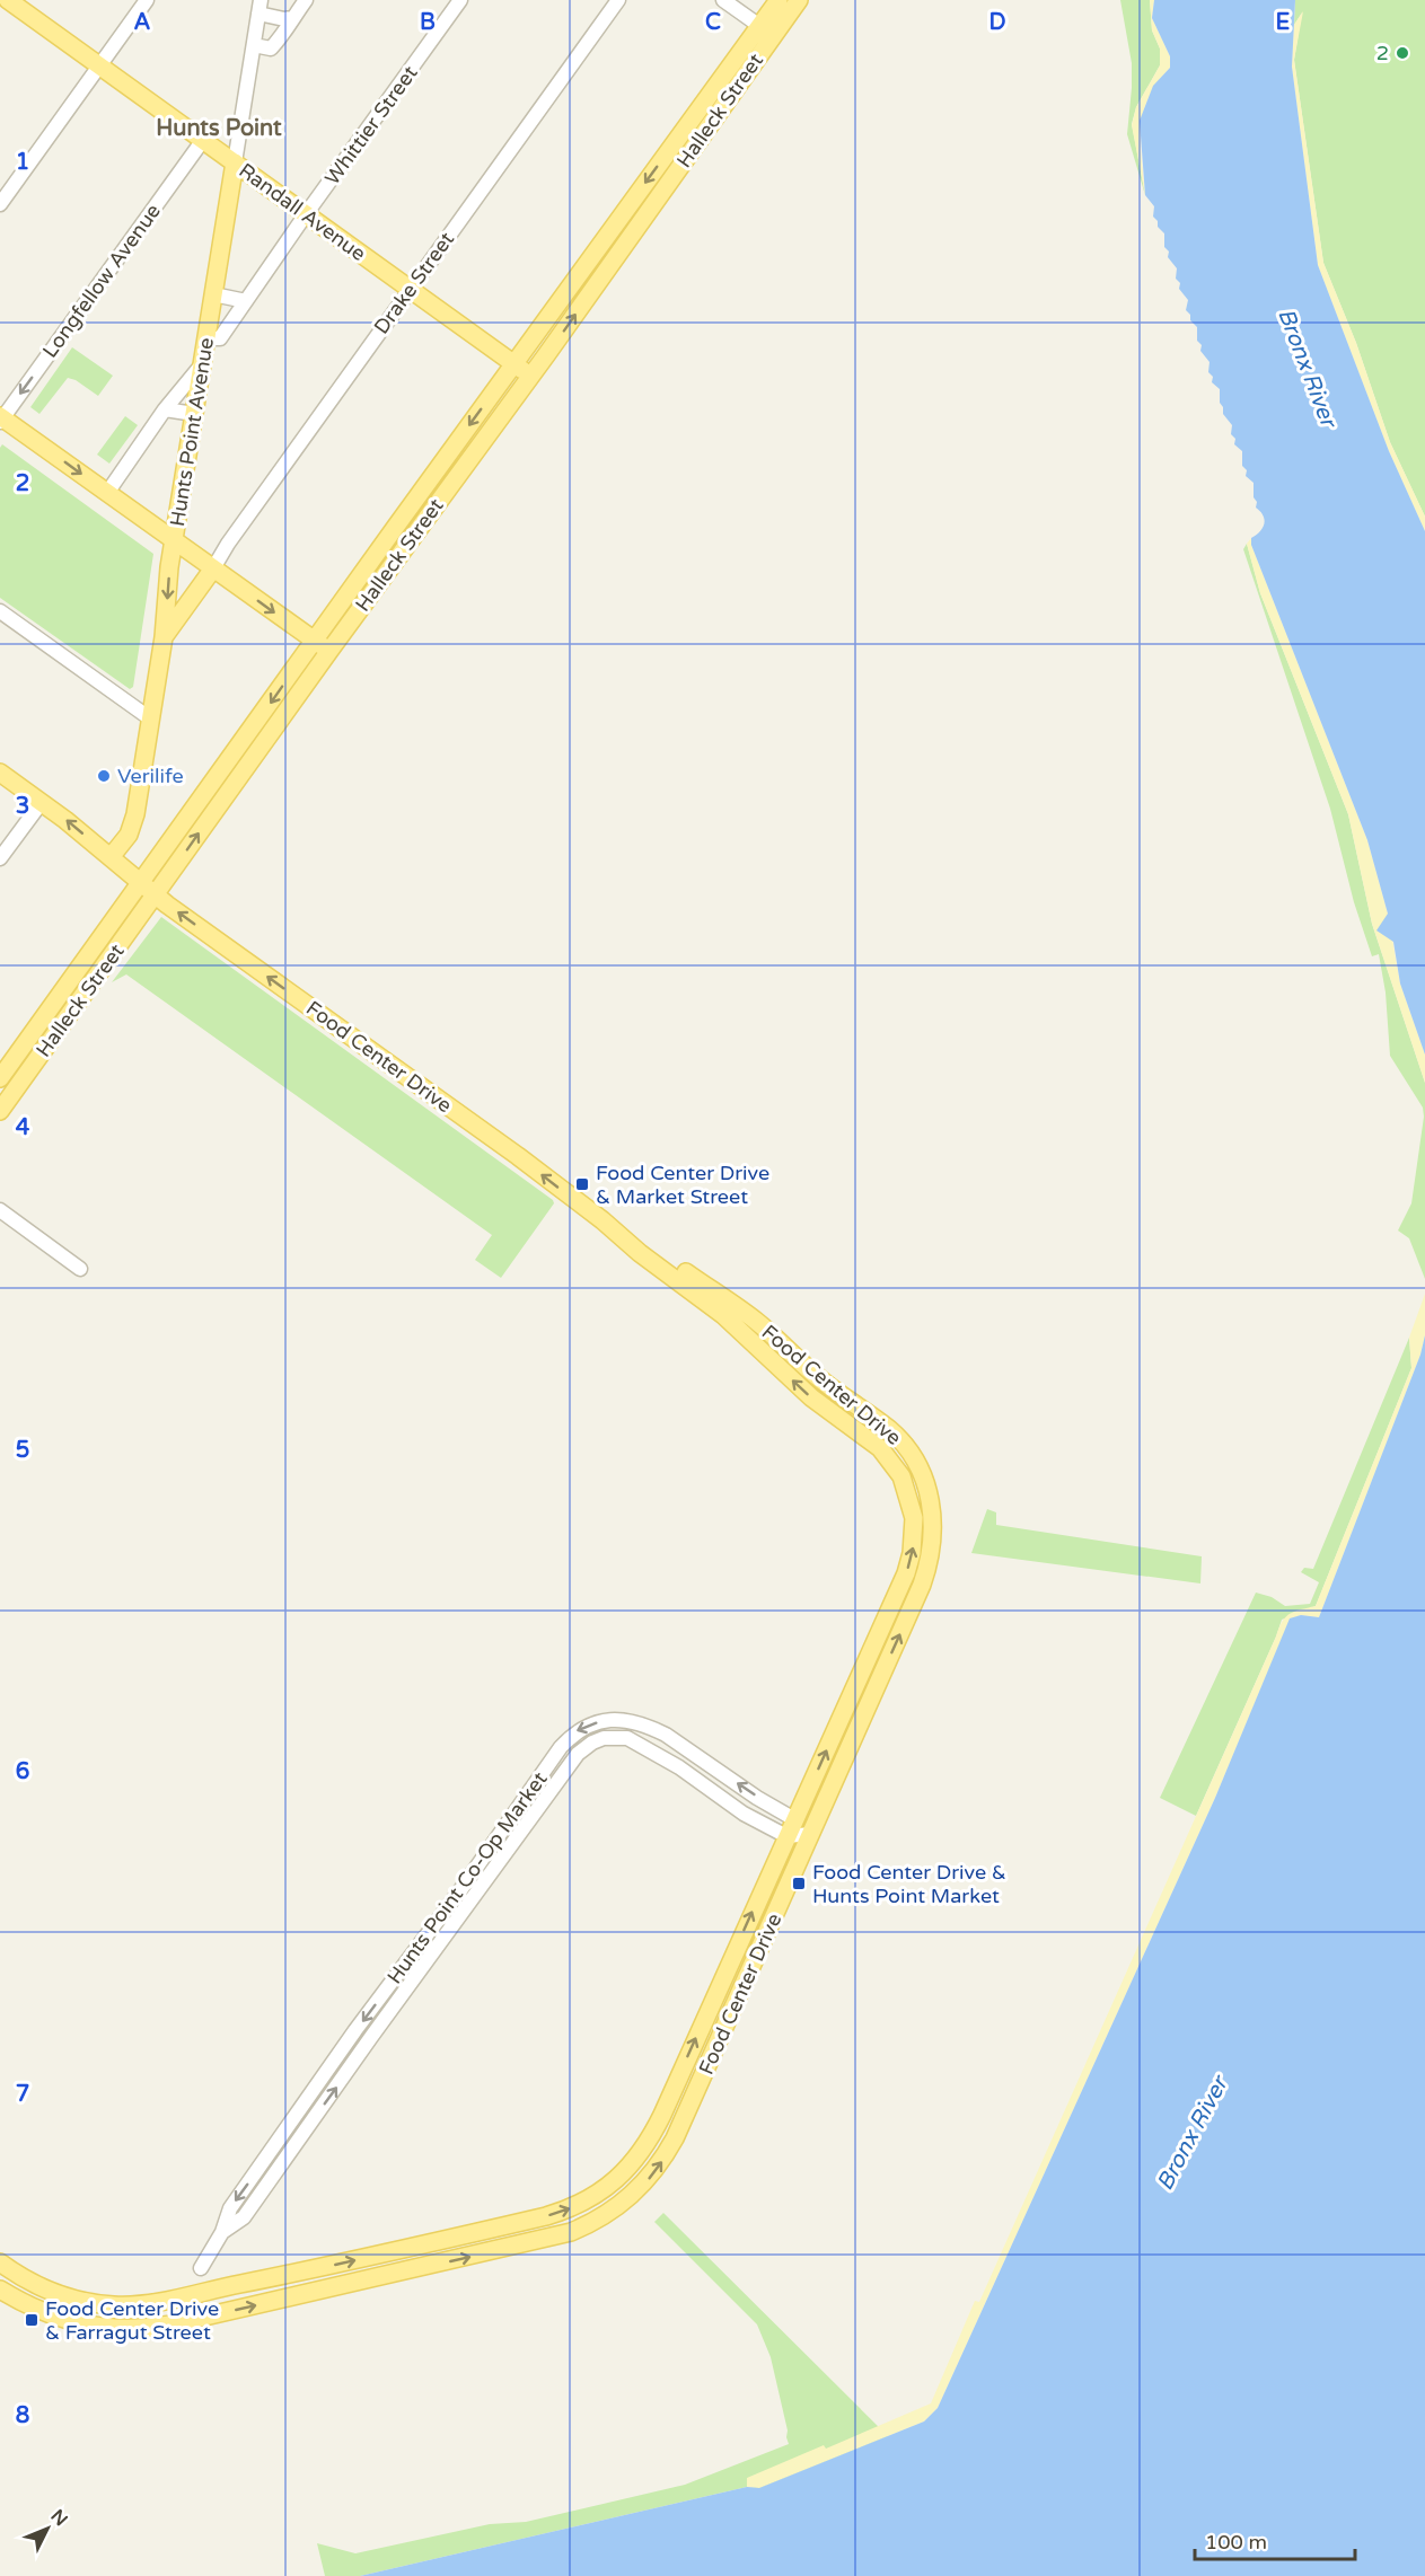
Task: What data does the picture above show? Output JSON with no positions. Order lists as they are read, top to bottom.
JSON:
{
  "streets": {
    "main road": [
      "Halleck Street",
      "Randall Avenue",
      "Hunts Point Avenue",
      "Food Center Drive"
    ],
    "street": [
      "Whittier Street",
      "Longfellow Avenue",
      "Drake Street",
      "Hunts Point Co-Op Market"
    ]
  },
  "crossings": [
    ["Halleck Street", "Randall Avenue"],
    ["Halleck Street", "Food Center Drive"],
    ["Whittier Street", "Randall Avenue"],
    ["Whittier Street", "Hunts Point Avenue"],
    ["Randall Avenue", "Longfellow Avenue"],
    ["Randall Avenue", "Drake Street"],
    ["Randall Avenue", "Hunts Point Avenue"],
    ["Hunts Point Avenue", "Food Center Drive"],
    ["Food Center Drive", "Hunts Point Co-Op Market"]
  ],
  "one_way": ["Longfellow Avenue"],
  "districts": ["Hunts Point"],
  "water": ["Bronx River"],
  "places": {
    "other": ["2", "Verilife"],
    "transit": ["Food Center Drive & Market Street", "Food Center Drive & Hunts Point Market", "Food Center Drive & Farragut Street"]
  },
  "scale_bar": "100 m",
  "north": "top right",
  "grid": {
    "columns": [
      "A",
      "B",
      "C",
      "D",
      "E"
    ],
    "rows": [
      "1",
      "2",
      "3",
      "4",
      "5",
      "6",
      "7",
      "8"
    ]
  }
}
